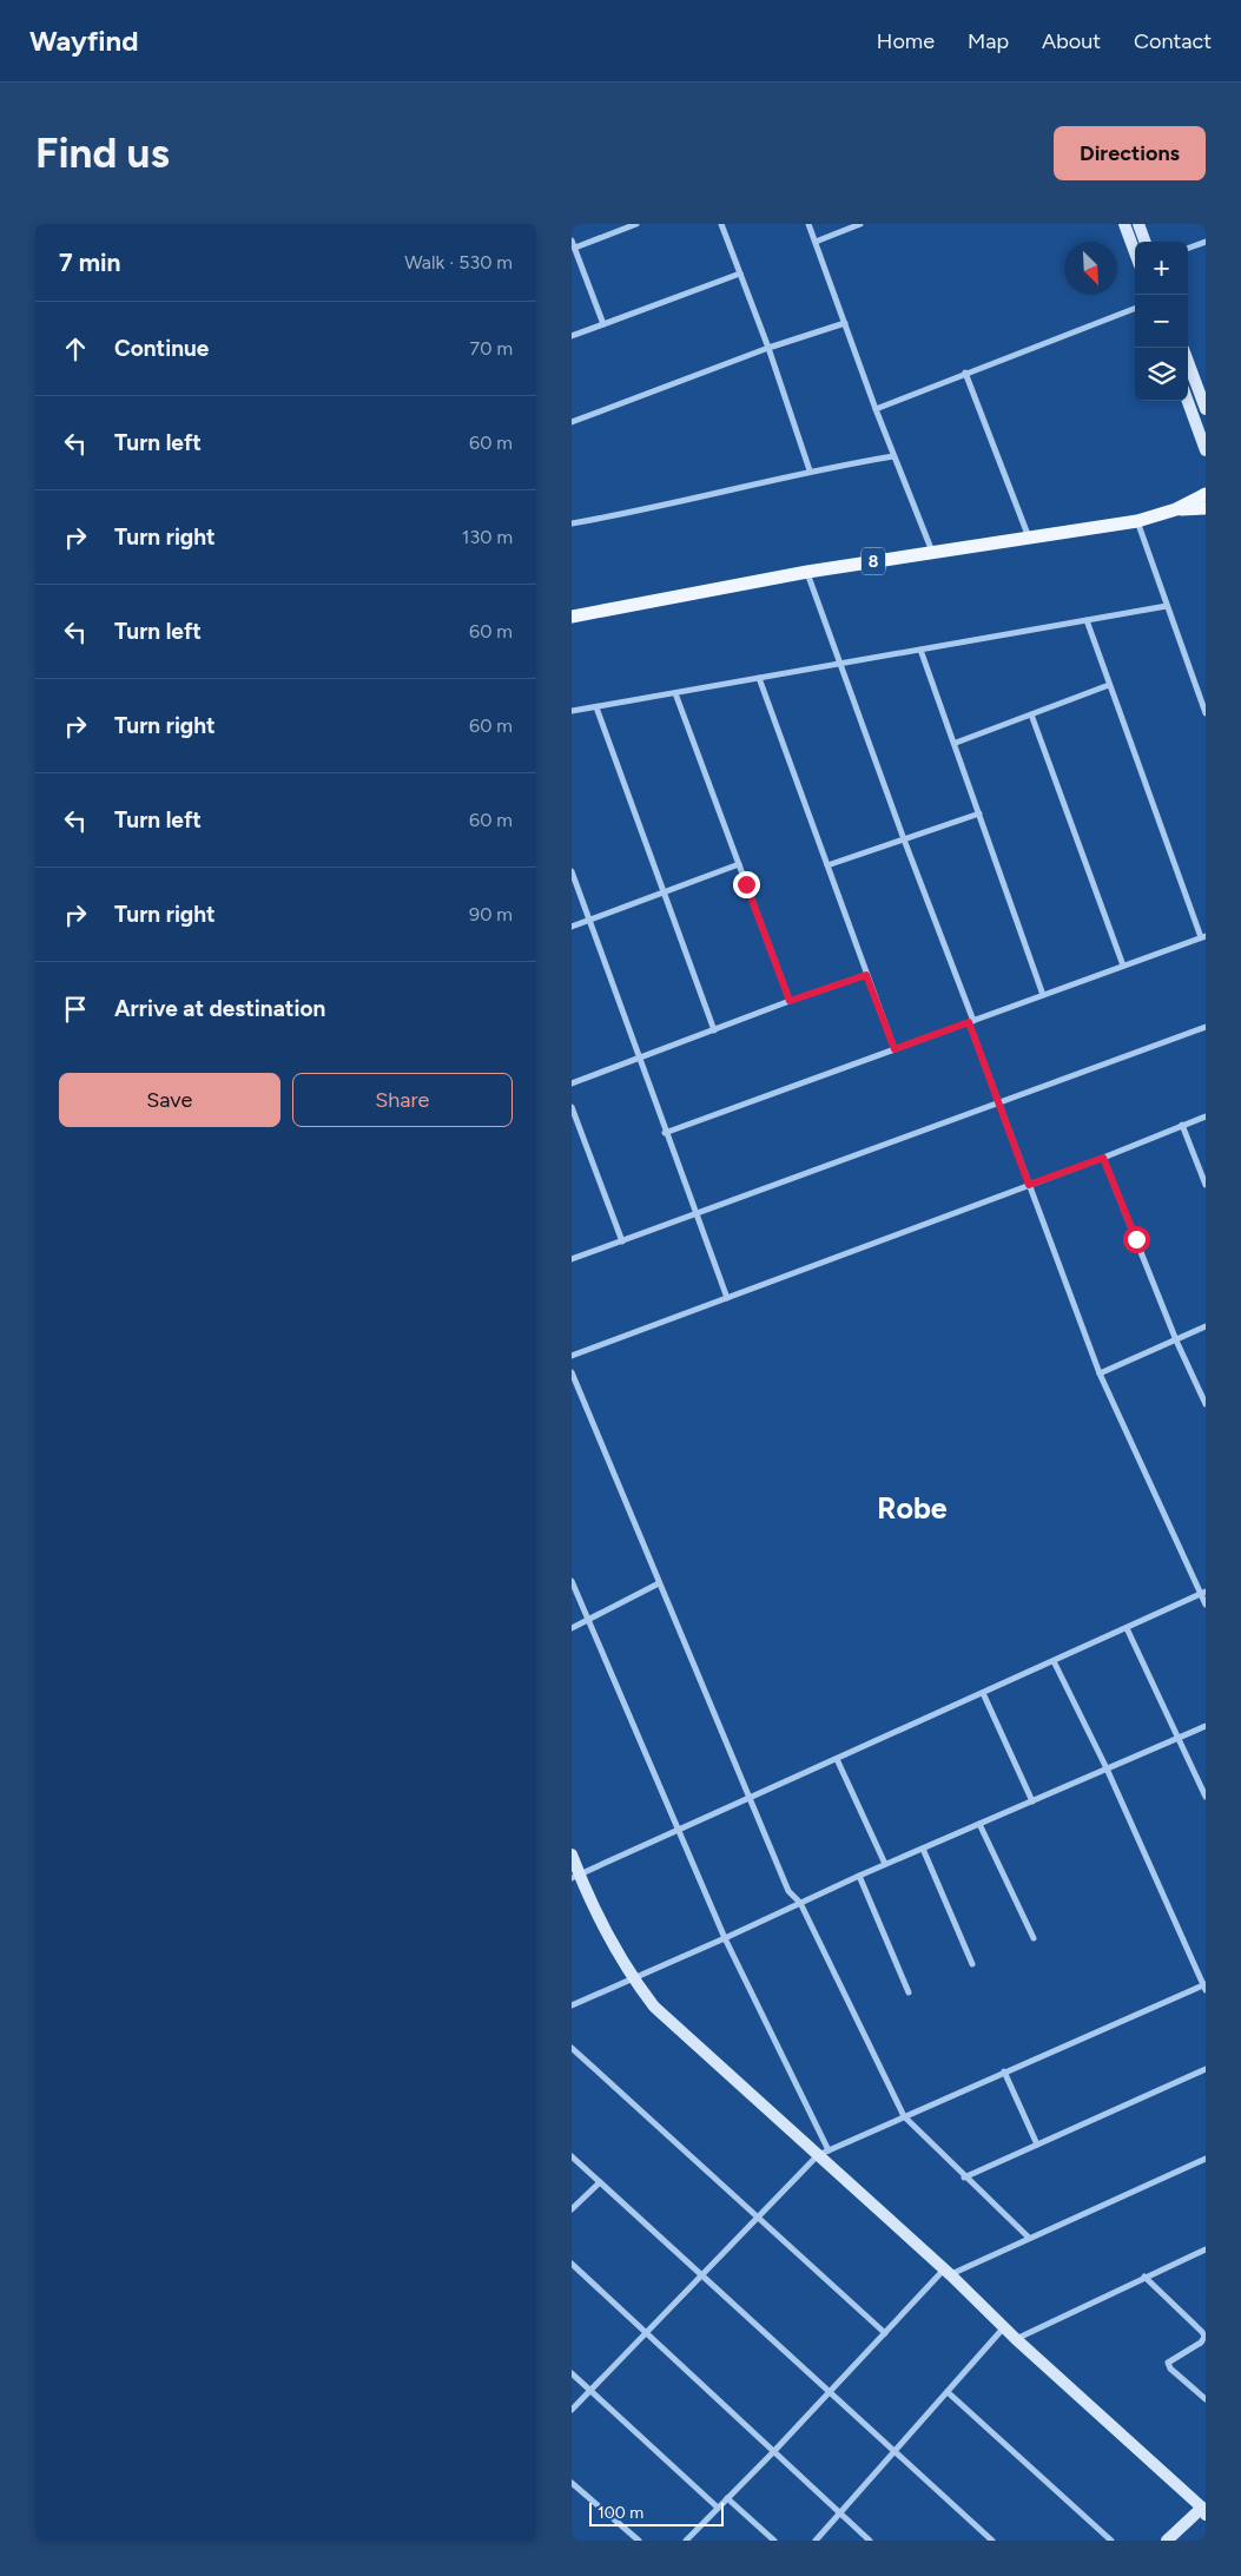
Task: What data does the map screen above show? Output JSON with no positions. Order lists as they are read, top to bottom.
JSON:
{
  "streets": {
    "main road": ["8"]
  },
  "districts": ["Robe"],
  "scale_bar": "100 m",
  "north": "bottom right",
  "page": {
    "header": "Wayfind",
    "nav": [
      "Home",
      "Map",
      "About",
      "Contact"
    ],
    "buttons": [
      "Directions",
      ["Save", "Share"]
    ],
    "title": "Find us",
    "heading": ["7 min", "Walk · 530 m"],
    "map_buttons": ["+", "−"],
    "list": [
      ["Continue", "70 m"],
      ["Turn left", "60 m"],
      ["Turn right", "130 m"],
      ["Turn left", "60 m"],
      ["Turn right", "60 m"],
      ["Turn left", "60 m"],
      ["Turn right", "90 m"],
      "Arrive at destination"
    ],
    "scale": "100 m"
  }
}
